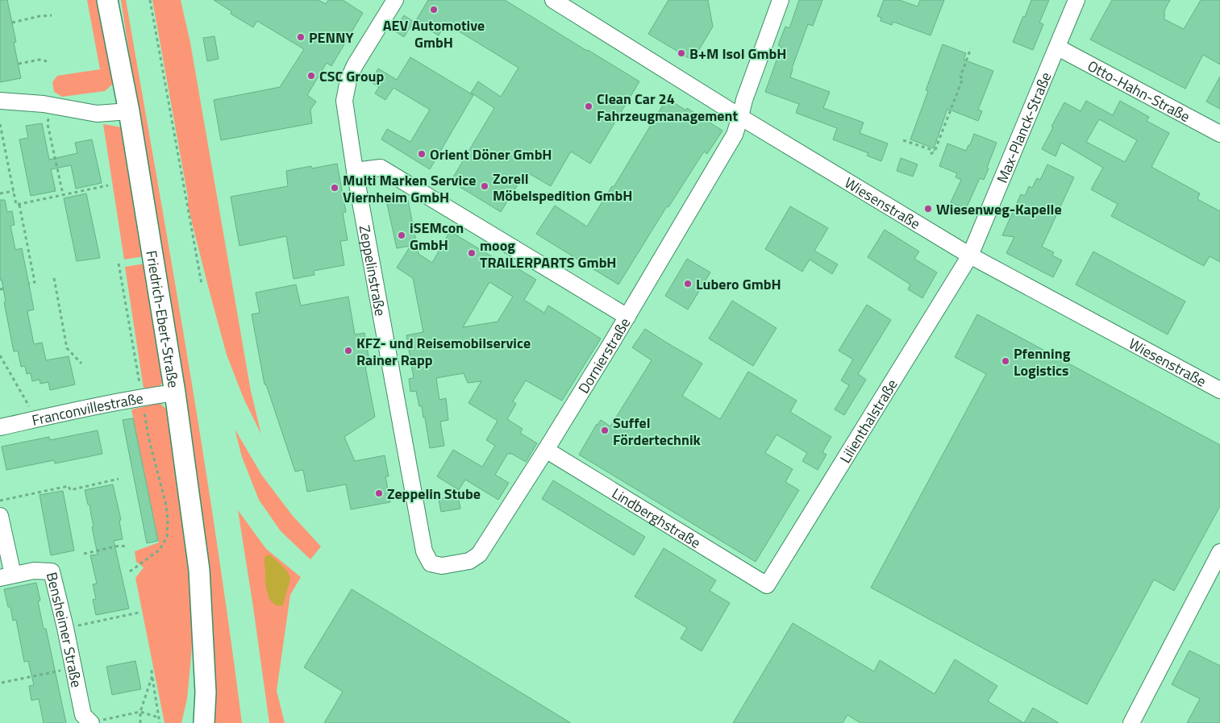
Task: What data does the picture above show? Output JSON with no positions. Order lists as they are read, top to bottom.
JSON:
{
  "streets": {
    "street": [
      "Otto-Hahn-Straße",
      "Max-Planck-Straße",
      "Wiesenstraße",
      "Zeppelinstraße",
      "Friedrich-Ebert-Straße",
      "Dornierstraße",
      "Franconvillestraße",
      "Lilienthalstraße",
      "Lindberghstraße",
      "Bensheimer Straße"
    ]
  },
  "crossings": [
    ["Otto-Hahn-Straße", "Max-Planck-Straße"],
    ["Max-Planck-Straße", "Wiesenstraße"],
    ["Max-Planck-Straße", "Lilienthalstraße"],
    ["Wiesenstraße", "Dornierstraße"],
    ["Wiesenstraße", "Lilienthalstraße"],
    ["Zeppelinstraße", "Dornierstraße"],
    ["Friedrich-Ebert-Straße", "Franconvillestraße"],
    ["Dornierstraße", "Lindberghstraße"],
    ["Lilienthalstraße", "Lindberghstraße"]
  ],
  "places": [
    "AEV Automotive GmbH",
    "PENNY",
    "B+M Isol GmbH",
    "CSC Group",
    "Clean Car 24 Fahrzeugmanagement",
    "Orient Döner GmbH",
    "Zorell Möbelspedition GmbH",
    "Multi Marken Service Viernheim GmbH",
    "Wiesenweg-Kapelle",
    "iSEMcon GmbH",
    "moog TRAILERPARTS GmbH",
    "Lubero GmbH",
    "KFZ- und Reisemobilservice Rainer Rapp",
    "Pfenning Logistics",
    "Suffel Fördertechnik",
    "Zeppelin Stube"
  ]
}
